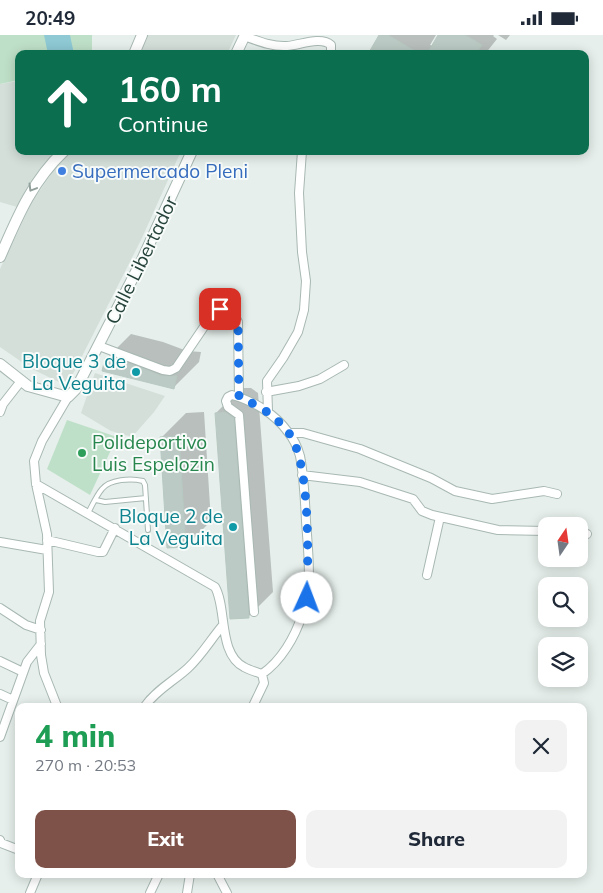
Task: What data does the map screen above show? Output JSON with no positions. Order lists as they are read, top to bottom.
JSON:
{
  "streets": {
    "street": ["Calle Libertador"]
  },
  "places": [
    "Supermercado Pleni",
    "Bloque 3 de La Veguita",
    "Polideportivo Luis Espelozin",
    "Bloque 2 de La Veguita"
  ],
  "north": "top",
  "page": {
    "status": "20:49",
    "turn": ["160 m", "Continue"],
    "heading": ["4 min", "270 m · 20:53"],
    "buttons": ["Exit", "Share"]
  }
}
